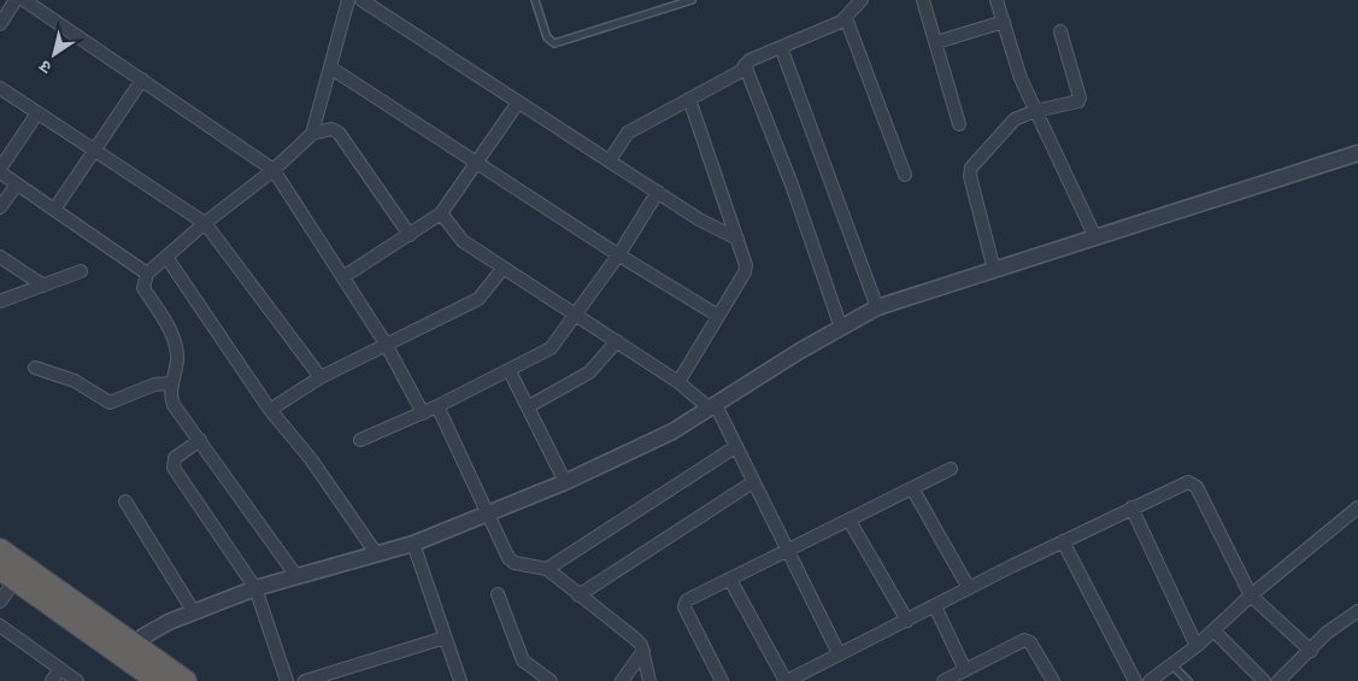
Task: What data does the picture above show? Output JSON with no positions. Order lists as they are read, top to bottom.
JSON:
{
  "north": "bottom left"
}
